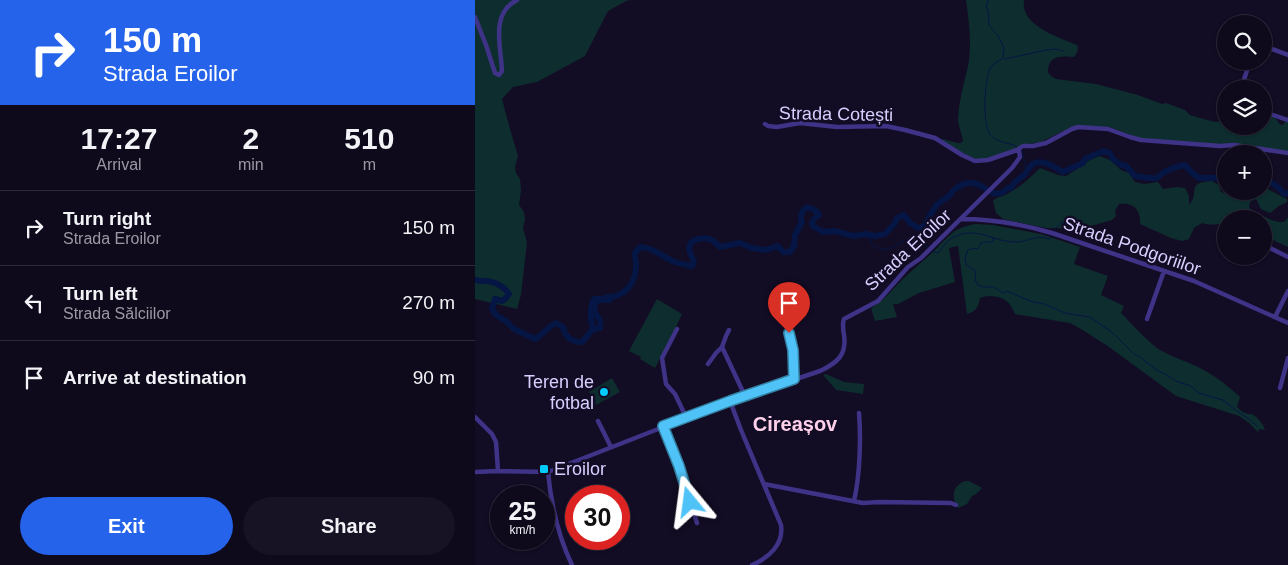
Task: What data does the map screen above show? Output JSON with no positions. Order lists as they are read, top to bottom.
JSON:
{
  "streets": {
    "street": ["Strada Cotești", "Strada Podgoriilor", "Strada Eroilor"]
  },
  "crossings": [
    ["Strada Cotești", "Strada Eroilor"],
    ["Strada Podgoriilor", "Strada Eroilor"]
  ],
  "districts": ["Cireașov"],
  "places": {
    "other": ["Teren de fotbal"],
    "transit": ["Eroilor"]
  },
  "page": {
    "turn": ["150 m", "Strada Eroilor"],
    "map_buttons": ["+", "−"],
    "eta": [
      "17:27",
      "Arrival",
      "2",
      "min",
      "510",
      "m"
    ],
    "list": [
      {
        "name": "Turn right",
        "note": "Strada Eroilor",
        "value": "150 m"
      },
      {
        "name": "Turn left",
        "note": "Strada Sălciilor",
        "value": "270 m"
      },
      {
        "name": "Arrive at destination",
        "value": "90 m"
      }
    ],
    "speed": "25 km/h",
    "limit": "30",
    "buttons": ["Exit", "Share"]
  }
}
